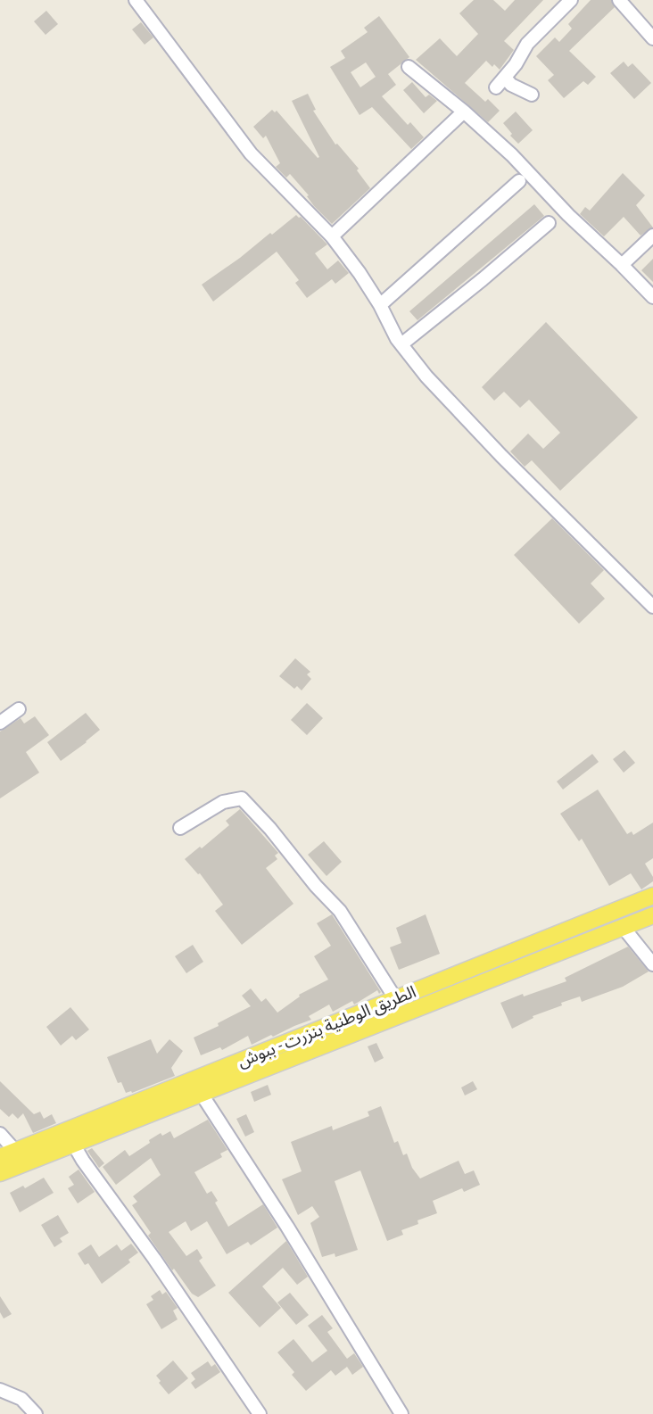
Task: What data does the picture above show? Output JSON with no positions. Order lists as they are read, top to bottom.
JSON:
{
  "streets": {
    "main road": ["الطريق الوطنية بنزرت - ببوش"]
  }
}
